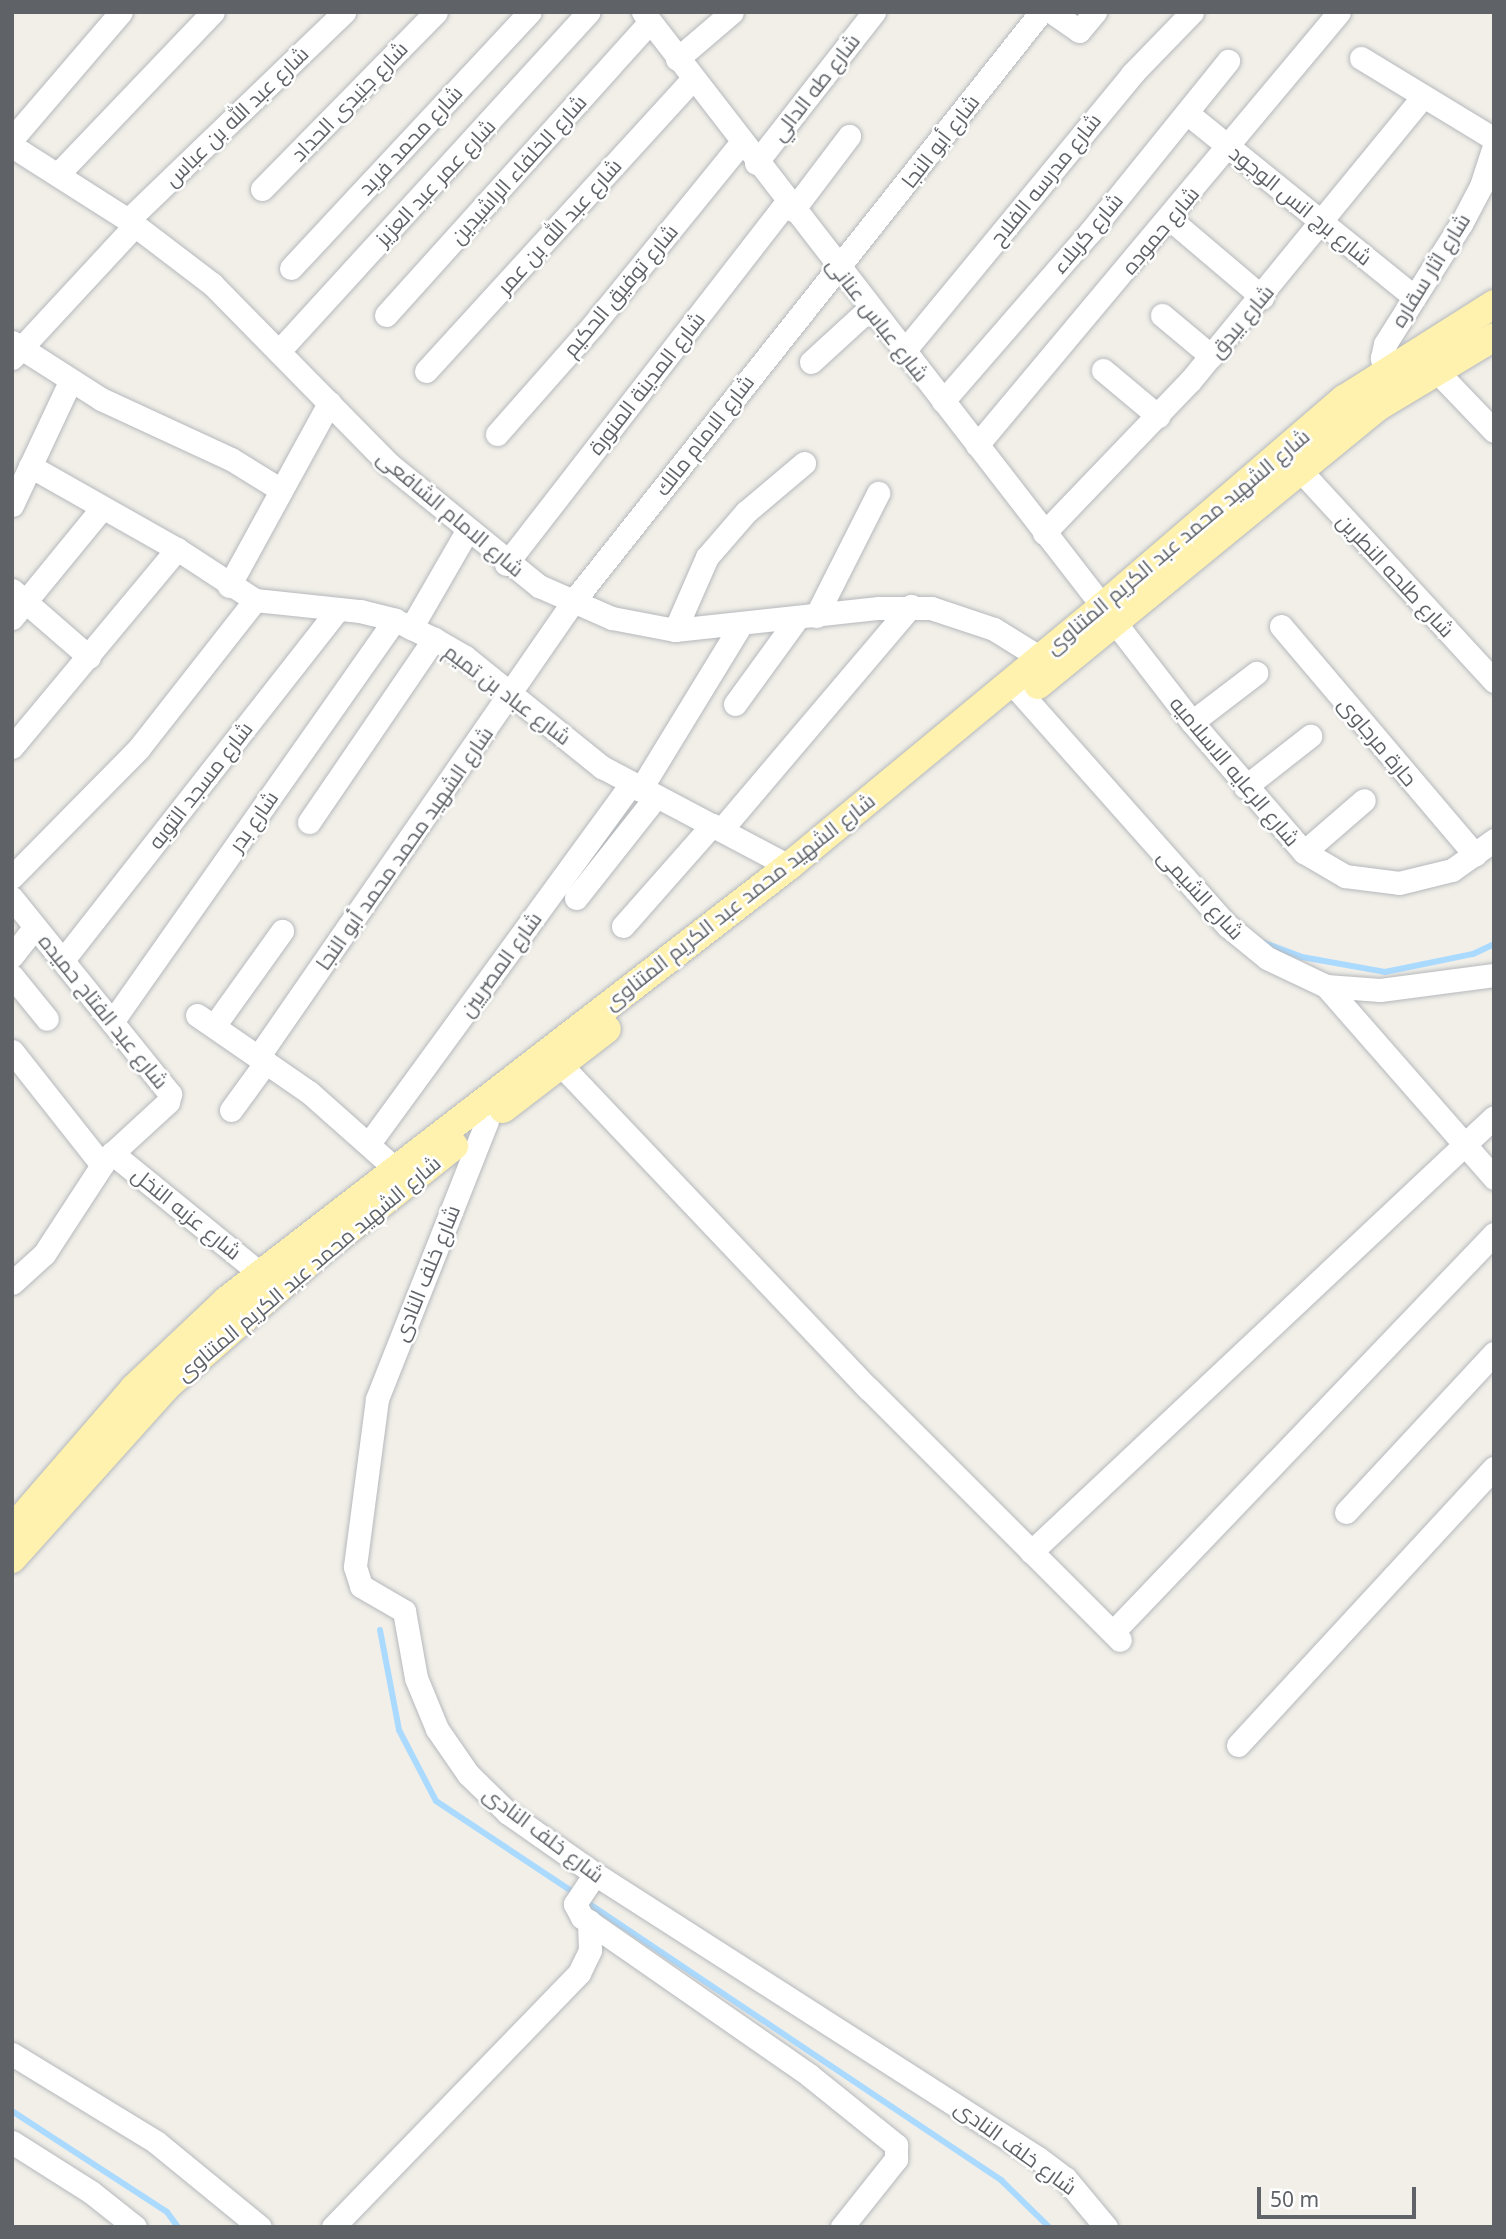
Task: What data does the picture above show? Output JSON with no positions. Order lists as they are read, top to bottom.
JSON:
{
  "streets": {
    "main road": ["شارع الشهيد محمد عبد الكريم المتناوى"],
    "street": [
      "شارع طه الدالي",
      "شارع جنيدى الحداد",
      "شارع عبد الله بن عباس",
      "شارع محمد فريد",
      "شارع أبو النجا",
      "شارع الخلفاء الراشيدين",
      "شارع مدرسه الفلاح",
      "شارع عمر عبد العزيز",
      "شارع برج انس الوجود",
      "شارع عبد الله بن عمر",
      "شارع حموده",
      "شارع كربلاء",
      "شارع اثار سقاره",
      "شارع توفيق الحكيم",
      "شارع عباس عنانى",
      "شارع بيدق",
      "شارع المدينة المنورة",
      "شارع الامام مالك",
      "شارع الامام الشافعى",
      "شارع طلحه النطرين",
      "شارع عباد بن تميم",
      "حارة مرجاوى",
      "شارع الرعايه الاسلاميه",
      "شارع مسجد التوبه",
      "شارع بدر",
      "شارع الشهيد محمد محمد أبو النجا",
      "شارع الشيمى",
      "شارع المصريين",
      "شارع عبد الفتاح حميده",
      "شارع عزبه النخل",
      "شارع خلف النادى"
    ]
  },
  "crossings": [
    ["شارع طه الدالي", "شارع عباس عنانى"],
    ["شارع عبد الله بن عباس", "شارع الامام الشافعى"],
    ["شارع أبو النجا", "شارع عباس عنانى"],
    ["شارع أبو النجا", "شارع الامام مالك"],
    ["شارع الخلفاء الراشيدين", "شارع عباس عنانى"],
    ["شارع مدرسه الفلاح", "شارع عباس عنانى"],
    ["شارع عمر عبد العزيز", "شارع الامام الشافعى"],
    ["شارع برج انس الوجود", "شارع حموده"],
    ["شارع برج انس الوجود", "شارع كربلاء"],
    ["شارع برج انس الوجود", "شارع اثار سقاره"],
    ["شارع برج انس الوجود", "شارع بيدق"],
    ["شارع عبد الله بن عمر", "شارع عباس عنانى"],
    ["شارع حموده", "شارع عباس عنانى"],
    ["شارع كربلاء", "شارع عباس عنانى"],
    ["شارع اثار سقاره", "شارع الشهيد محمد عبد الكريم المتناوى"],
    ["شارع توفيق الحكيم", "شارع عباس عنانى"],
    ["شارع عباس عنانى", "شارع بيدق"],
    ["شارع عباس عنانى", "شارع المدينة المنورة"],
    ["شارع عباس عنانى", "شارع الامام مالك"],
    ["شارع عباس عنانى", "شارع الشهيد محمد عبد الكريم المتناوى"],
    ["شارع عباس عنانى", "شارع الرعايه الاسلاميه"],
    ["شارع المدينة المنورة", "شارع الامام الشافعى"],
    ["شارع الامام مالك", "شارع الامام الشافعى"],
    ["شارع الامام مالك", "شارع الشهيد محمد محمد أبو النجا"],
    ["شارع الامام الشافعى", "شارع الشهيد محمد عبد الكريم المتناوى"],
    ["شارع الامام الشافعى", "شارع بدر"],
    ["شارع الامام الشافعى", "شارع الشهيد محمد محمد أبو النجا"],
    ["شارع الشهيد محمد عبد الكريم المتناوى", "شارع طلحه النطرين"],
    ["شارع الشهيد محمد عبد الكريم المتناوى", "شارع عباد بن تميم"],
    ["شارع الشهيد محمد عبد الكريم المتناوى", "شارع الرعايه الاسلاميه"],
    ["شارع الشهيد محمد عبد الكريم المتناوى", "شارع الشيمى"],
    ["شارع الشهيد محمد عبد الكريم المتناوى", "شارع عزبه النخل"],
    ["شارع الشهيد محمد عبد الكريم المتناوى", "شارع خلف النادى"],
    ["شارع عباد بن تميم", "شارع مسجد التوبه"],
    ["شارع عباد بن تميم", "شارع بدر"],
    ["شارع عباد بن تميم", "شارع الشهيد محمد محمد أبو النجا"],
    ["شارع عباد بن تميم", "شارع المصريين"],
    ["حارة مرجاوى", "شارع الرعايه الاسلاميه"],
    ["شارع مسجد التوبه", "شارع عبد الفتاح حميده"],
    ["شارع بدر", "شارع عبد الفتاح حميده"],
    ["شارع عبد الفتاح حميده", "شارع عزبه النخل"]
  ],
  "scale_bar": "50 m"
}
